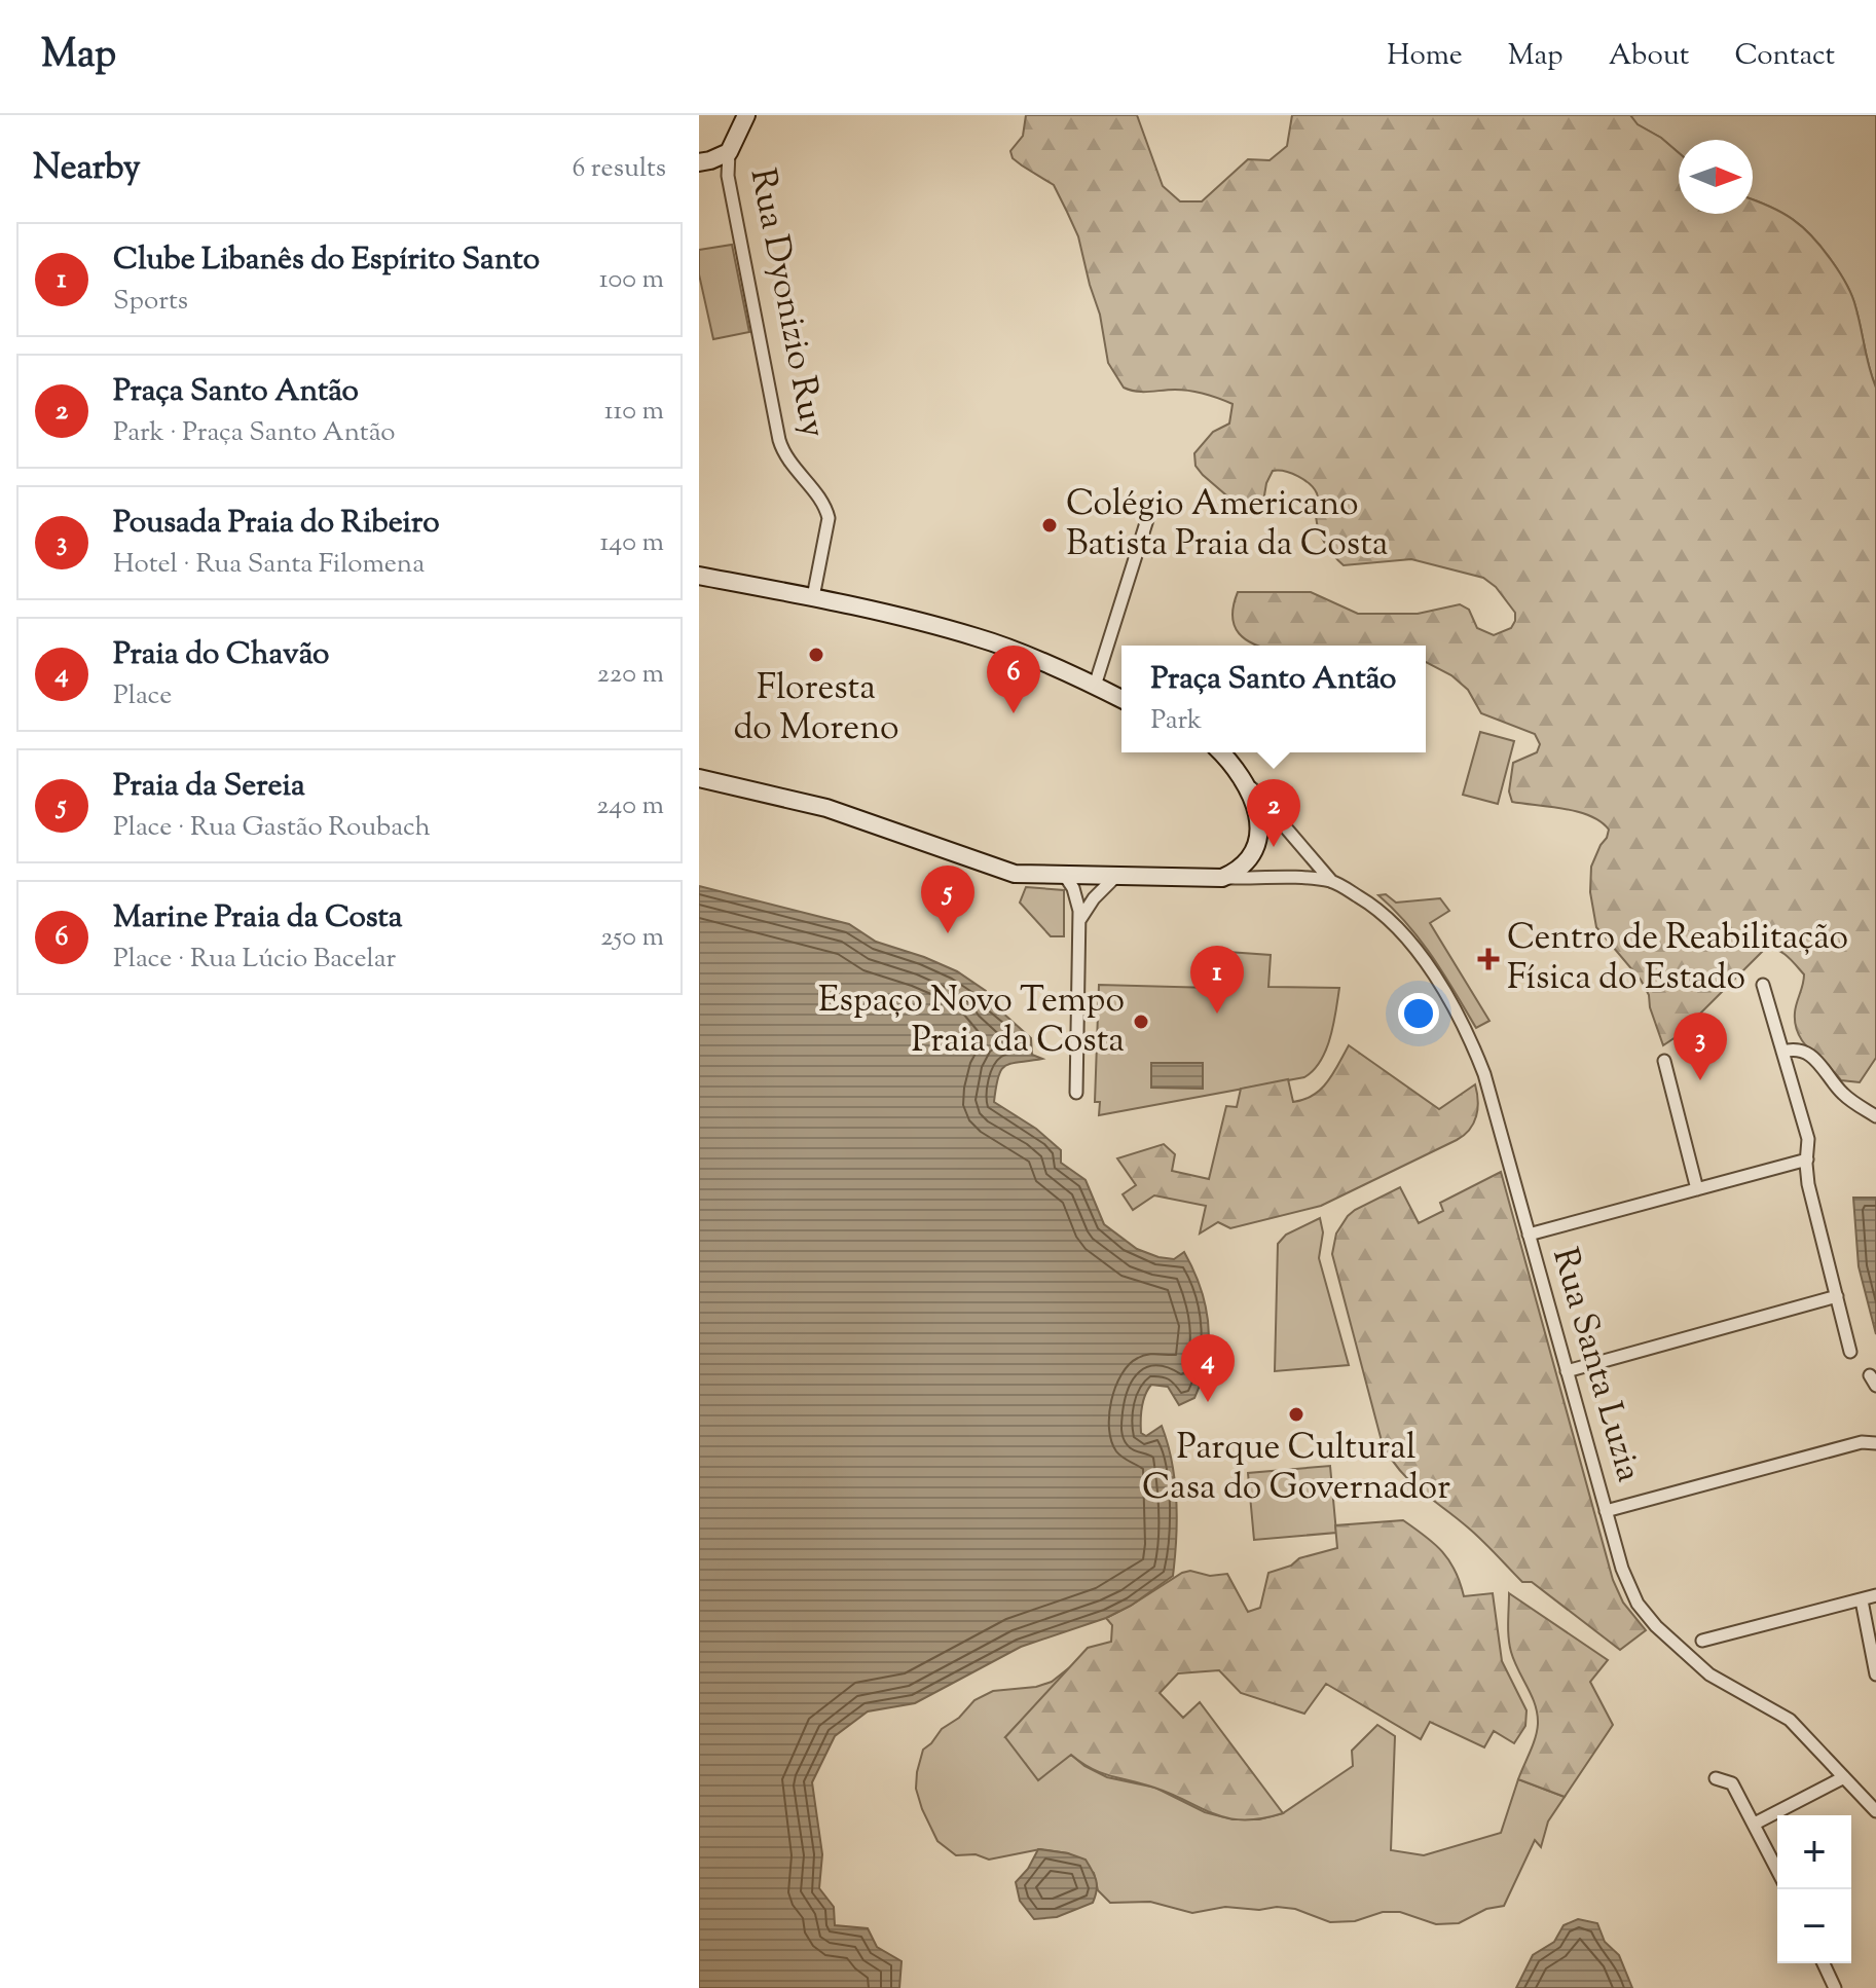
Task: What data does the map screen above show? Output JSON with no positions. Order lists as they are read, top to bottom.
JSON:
{
  "streets": {
    "street": ["Rua Dyonizio Ruy", "Rua Santa Luzia"]
  },
  "places": {
    "other": [
      "Colégio Americano Batista Praia da Costa",
      "Floresta do Moreno",
      "Espaço Novo Tempo Praia da Costa",
      "Parque Cultural Casa do Governador"
    ],
    "health": ["Centro de Reabilitação Física do Estado"]
  },
  "north": "right",
  "page": {
    "header": "Map",
    "nav": [
      "Home",
      "Map",
      "About",
      "Contact"
    ],
    "heading": ["Nearby", "6 results"],
    "list": [
      {
        "mark": "1",
        "name": "Clube Libanês do Espírito Santo",
        "note": "Sports",
        "value": "100 m"
      },
      {
        "mark": "2",
        "name": "Praça Santo Antão",
        "note": "Park · Praça Santo Antão",
        "value": "110 m"
      },
      {
        "mark": "3",
        "name": "Pousada Praia do Ribeiro",
        "note": "Hotel · Rua Santa Filomena",
        "value": "140 m"
      },
      {
        "mark": "4",
        "name": "Praia do Chavão",
        "note": "Place",
        "value": "220 m"
      },
      {
        "mark": "5",
        "name": "Praia da Sereia",
        "note": "Place · Rua Gastão Roubach",
        "value": "240 m"
      },
      {
        "mark": "6",
        "name": "Marine Praia da Costa",
        "note": "Place · Rua Lúcio Bacelar",
        "value": "250 m"
      }
    ],
    "popup": ["Praça Santo Antão", "Park"],
    "pins": [
      "6",
      "2",
      "5",
      "1",
      "3",
      "4"
    ],
    "map_buttons": ["+", "−"]
  }
}
